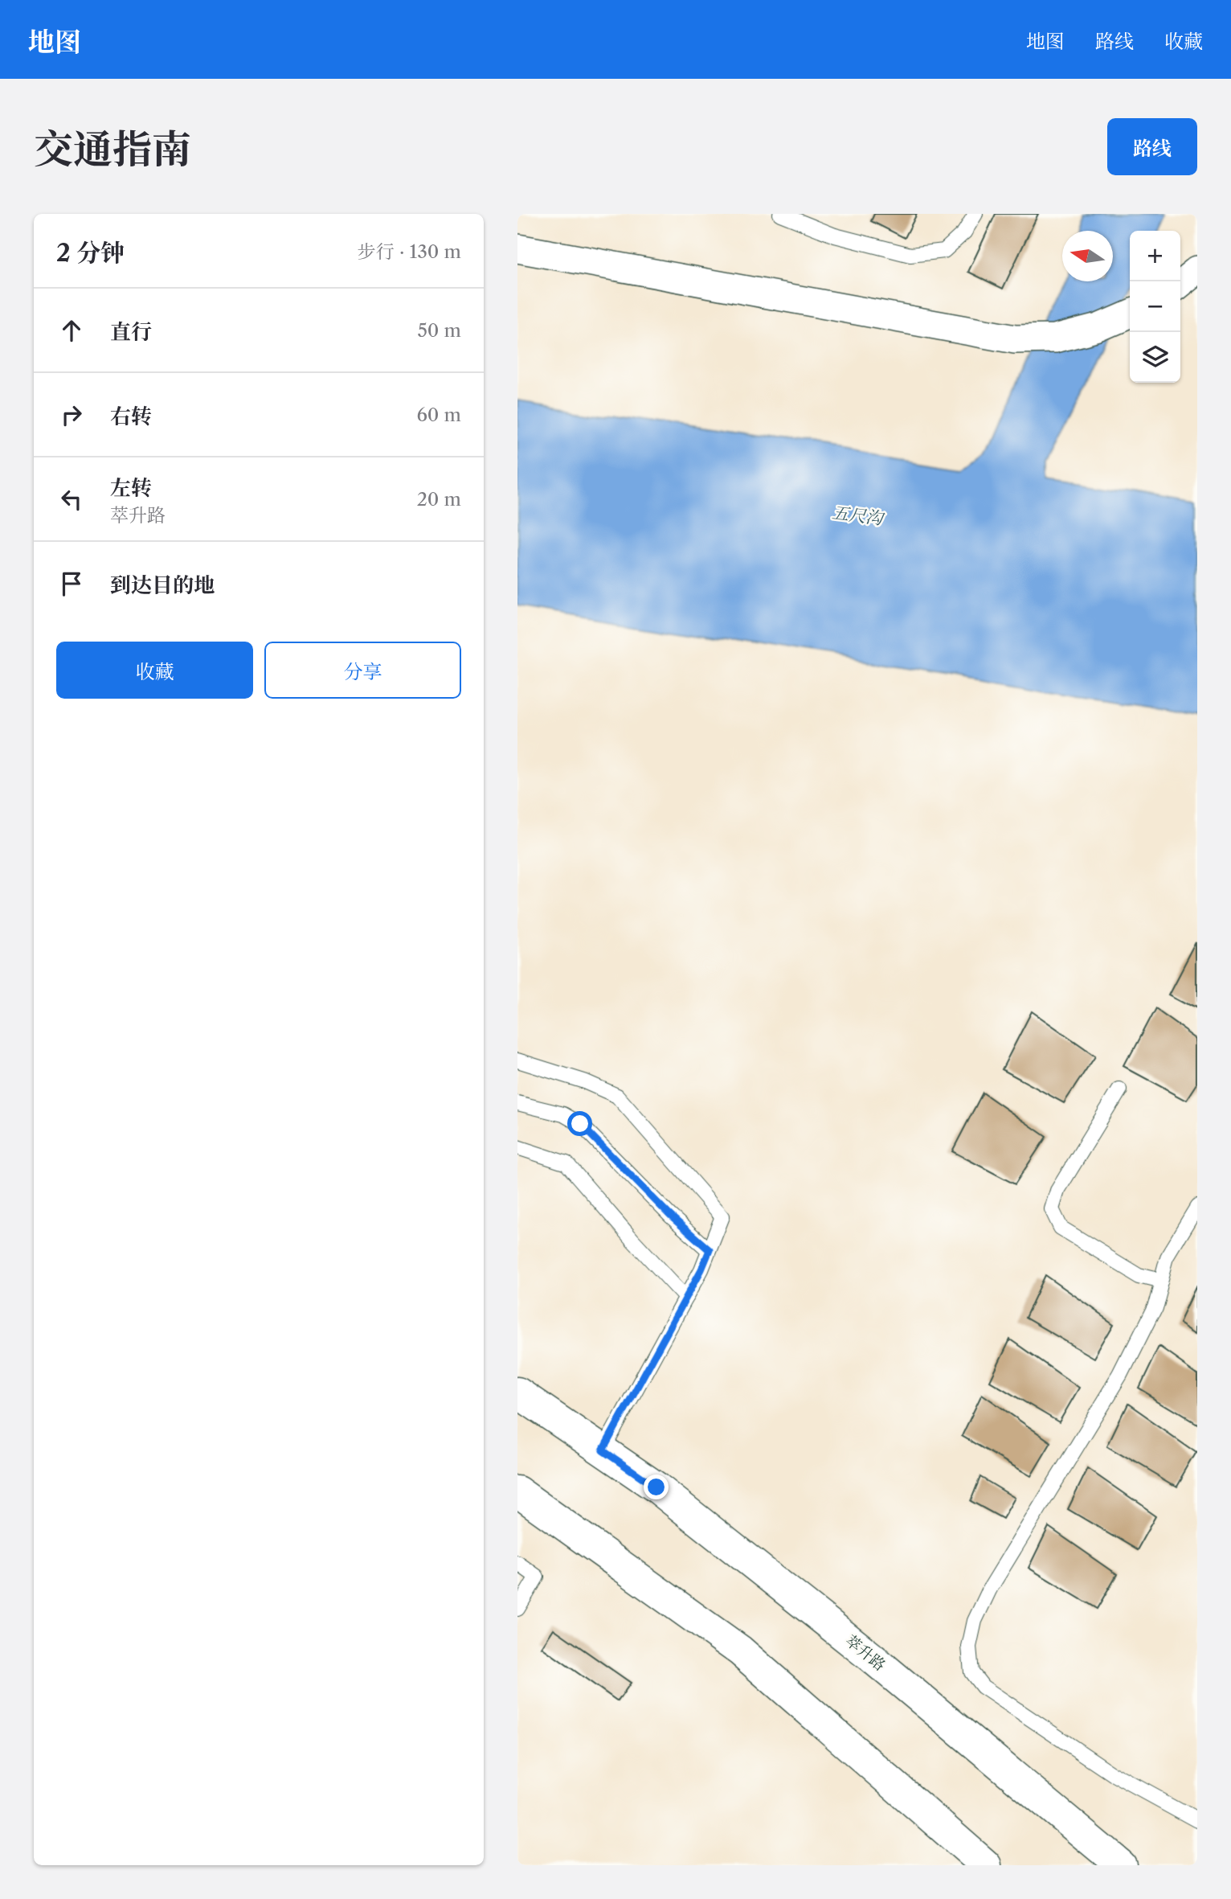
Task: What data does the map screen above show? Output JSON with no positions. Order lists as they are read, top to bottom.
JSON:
{
  "streets": {
    "street": ["萃升路"]
  },
  "water": ["五尺沟"],
  "north": "left",
  "page": {
    "header": "地图",
    "nav": ["地图", "路线", "收藏"],
    "title": "交通指南",
    "buttons": [
      "路线",
      ["收藏", "分享"]
    ],
    "heading": ["2 分钟", "步行 · 130 m"],
    "map_buttons": ["+", "−"],
    "list": [
      ["直行", "50 m"],
      ["右转", "60 m"],
      ["左转", "萃升路", "20 m"],
      "到达目的地"
    ]
  }
}
